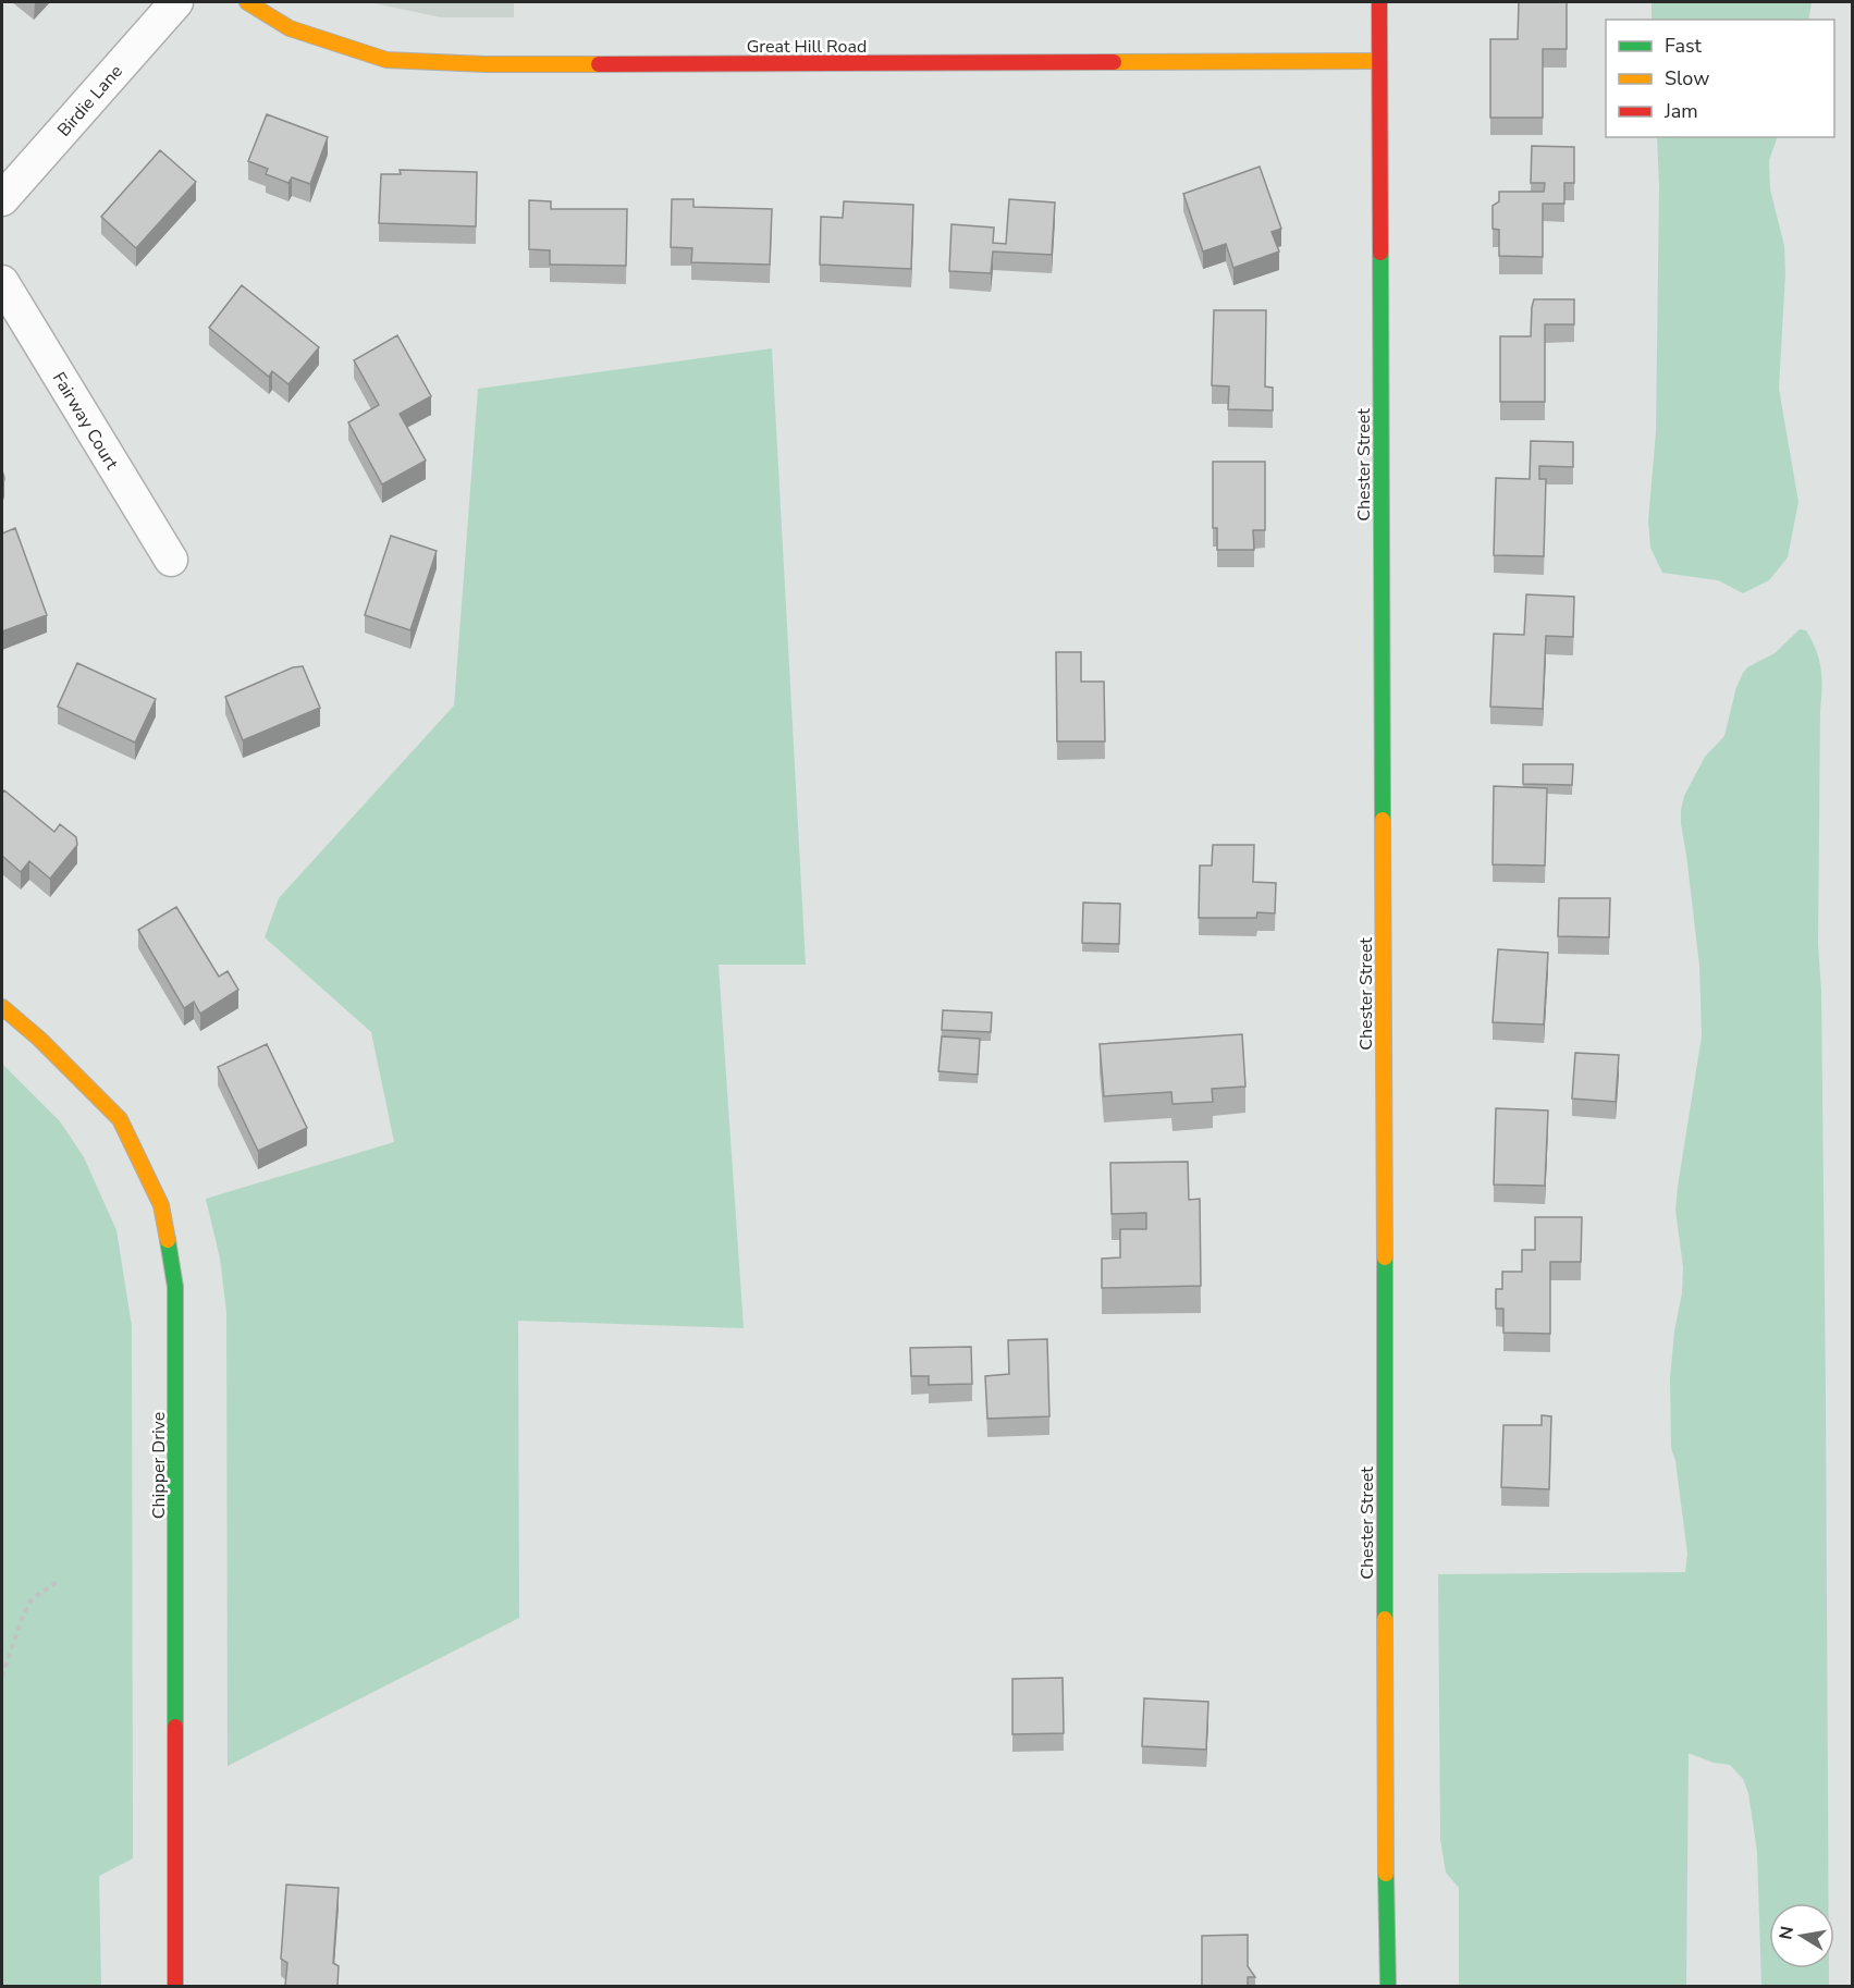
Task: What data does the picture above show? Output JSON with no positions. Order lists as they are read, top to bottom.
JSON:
{
  "streets": {
    "street": [
      "Great Hill Road",
      "Birdie Lane",
      "Fairway Court",
      "Chester Street",
      "Chipper Drive"
    ]
  },
  "crossings": [
    ["Great Hill Road", "Chester Street"]
  ],
  "legend": ["Fast", "Slow", "Jam"],
  "north": "left"
}
